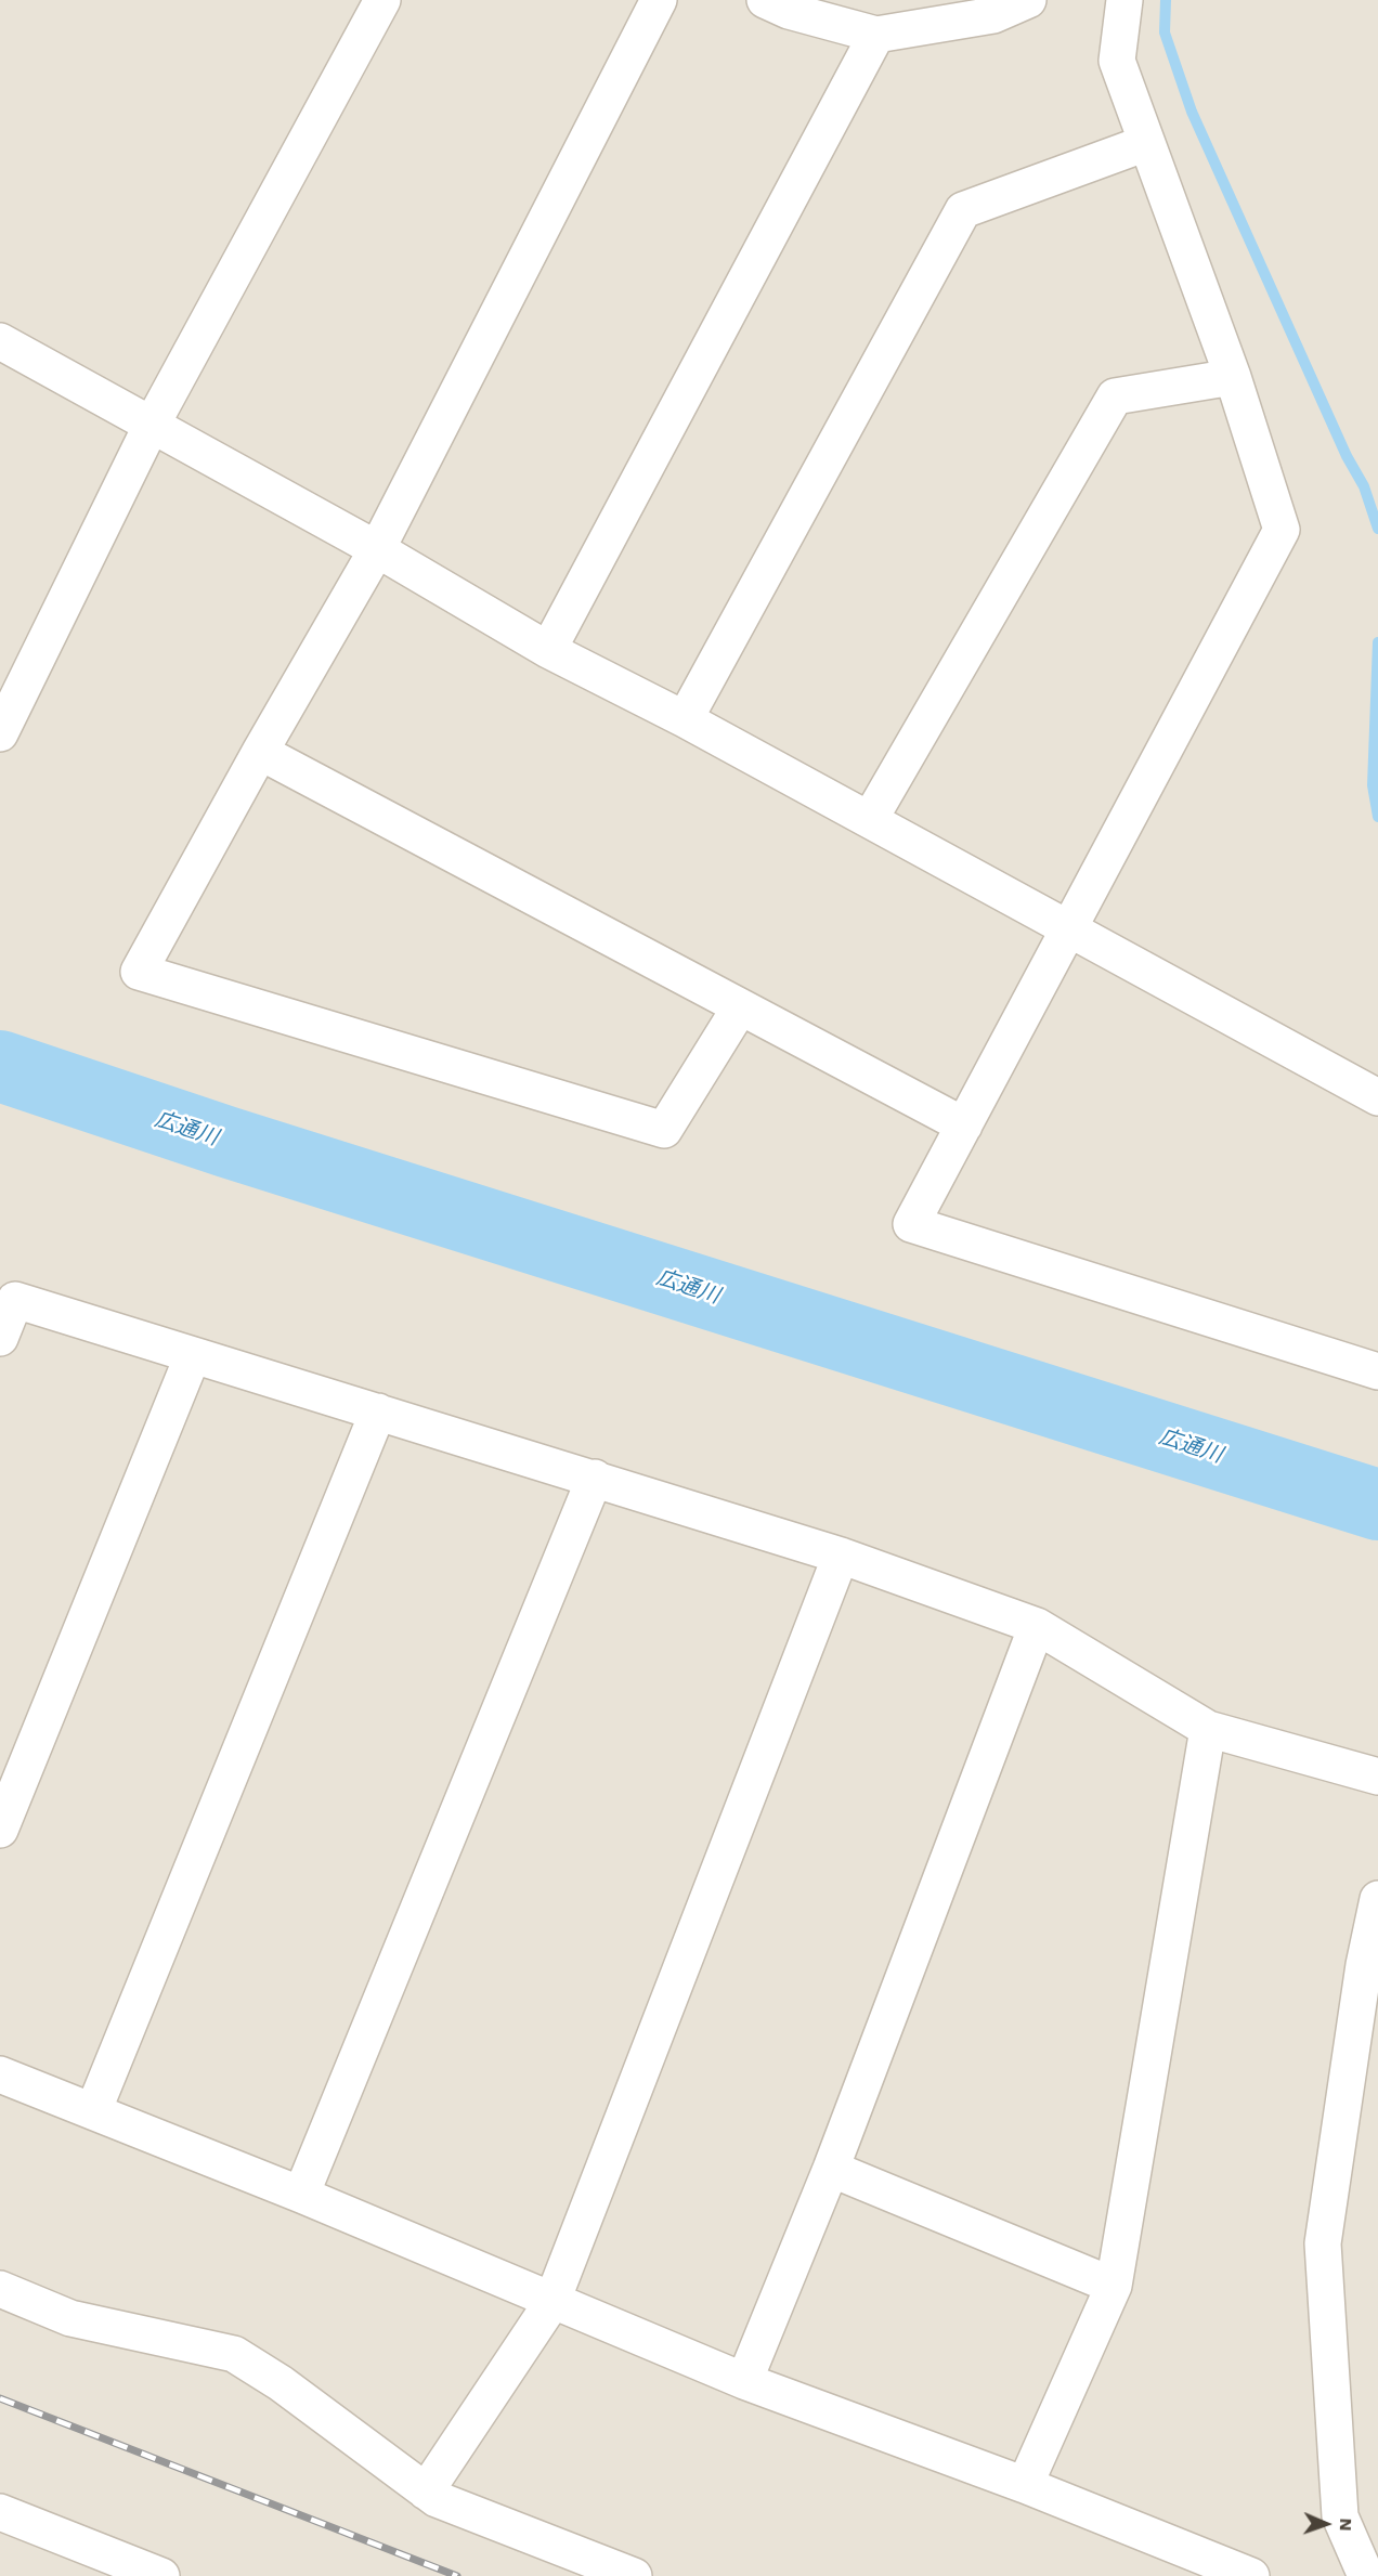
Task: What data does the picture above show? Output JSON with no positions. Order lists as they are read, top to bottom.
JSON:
{
  "water": ["広通川"],
  "north": "right"
}
